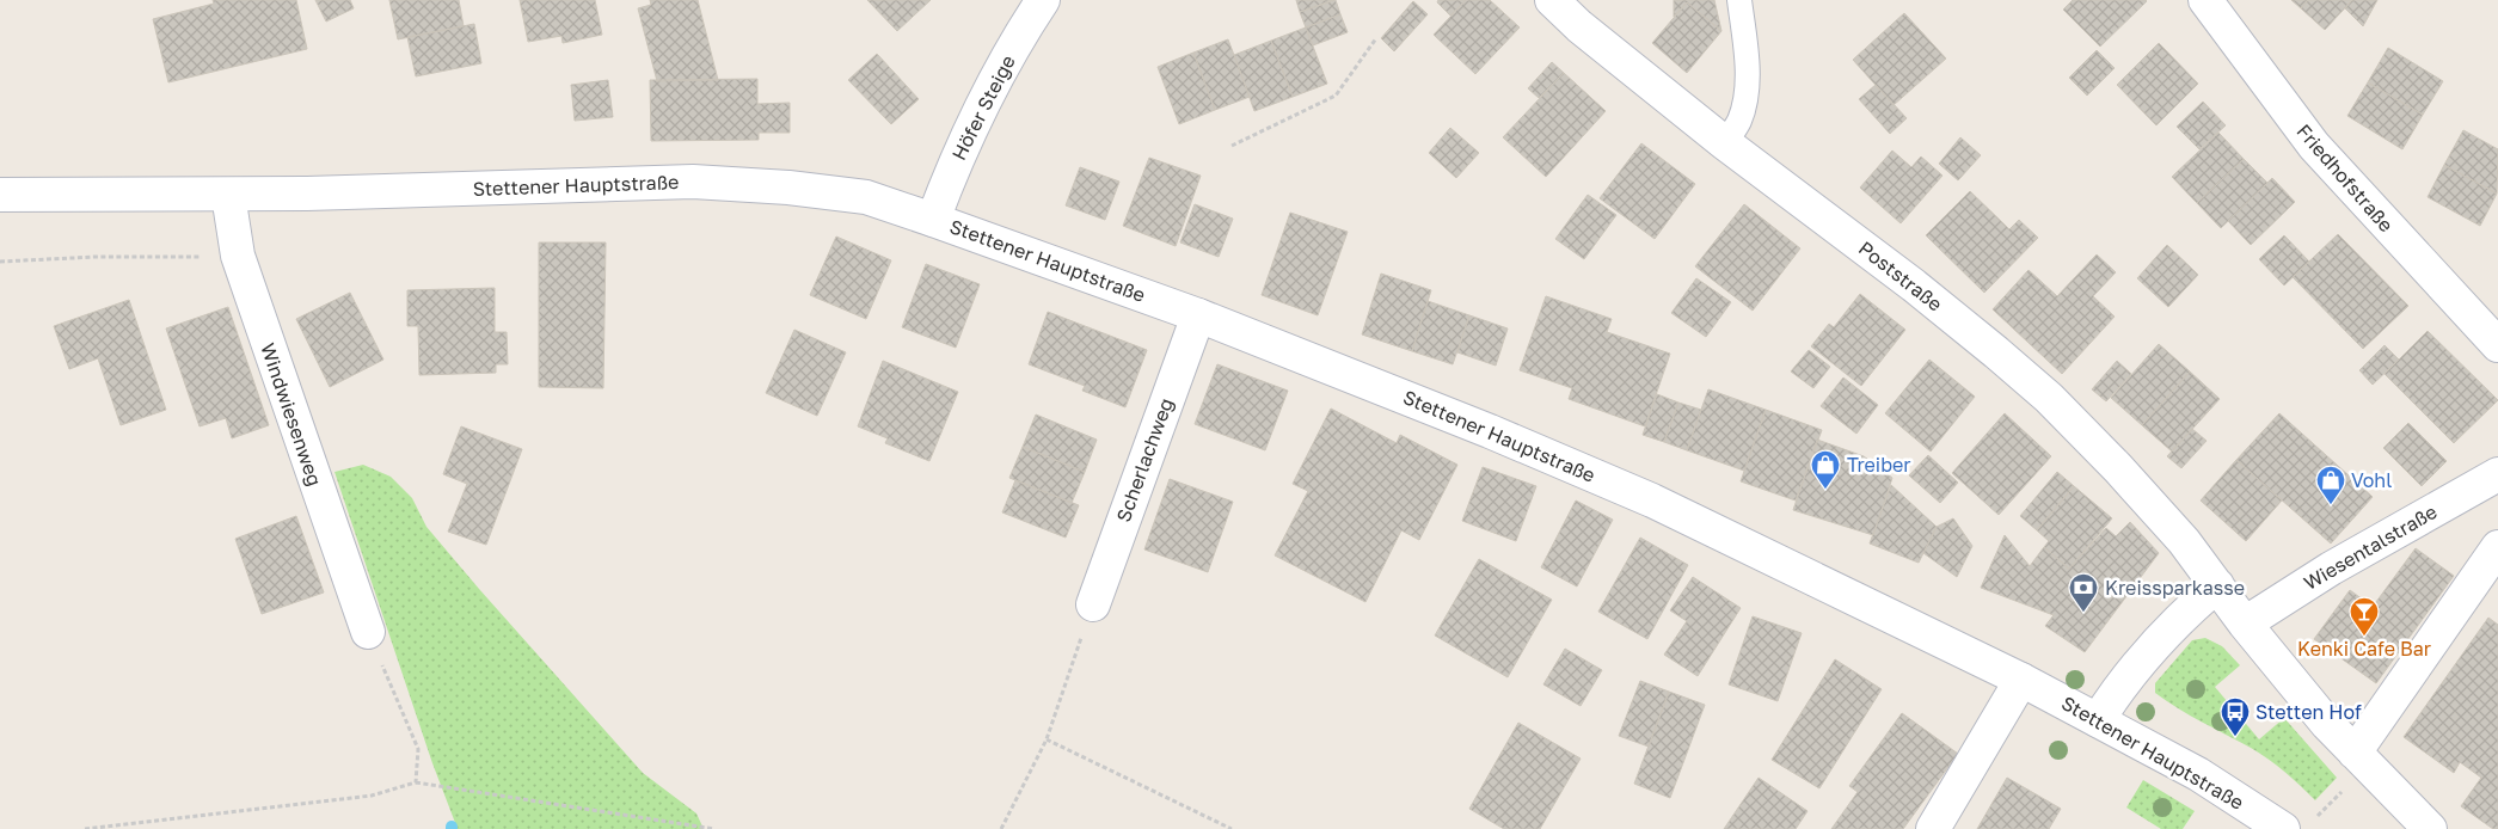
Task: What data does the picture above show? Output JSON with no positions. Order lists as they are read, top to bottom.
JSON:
{
  "streets": {
    "street": [
      "Höfer Steige",
      "Friedhofstraße",
      "Stettener Hauptstraße",
      "Poststraße",
      "Windwiesenweg",
      "Scherlachweg",
      "Wiesentalstraße"
    ]
  },
  "crossings": [
    ["Höfer Steige", "Stettener Hauptstraße"],
    ["Stettener Hauptstraße", "Windwiesenweg"],
    ["Stettener Hauptstraße", "Scherlachweg"],
    ["Poststraße", "Wiesentalstraße"]
  ],
  "places": {
    "shop": ["Treiber", "Vohl"],
    "bank": ["Kreissparkasse"],
    "bar": ["Kenki Cafe Bar"],
    "bus stop": ["Stetten Hof"]
  }
}
